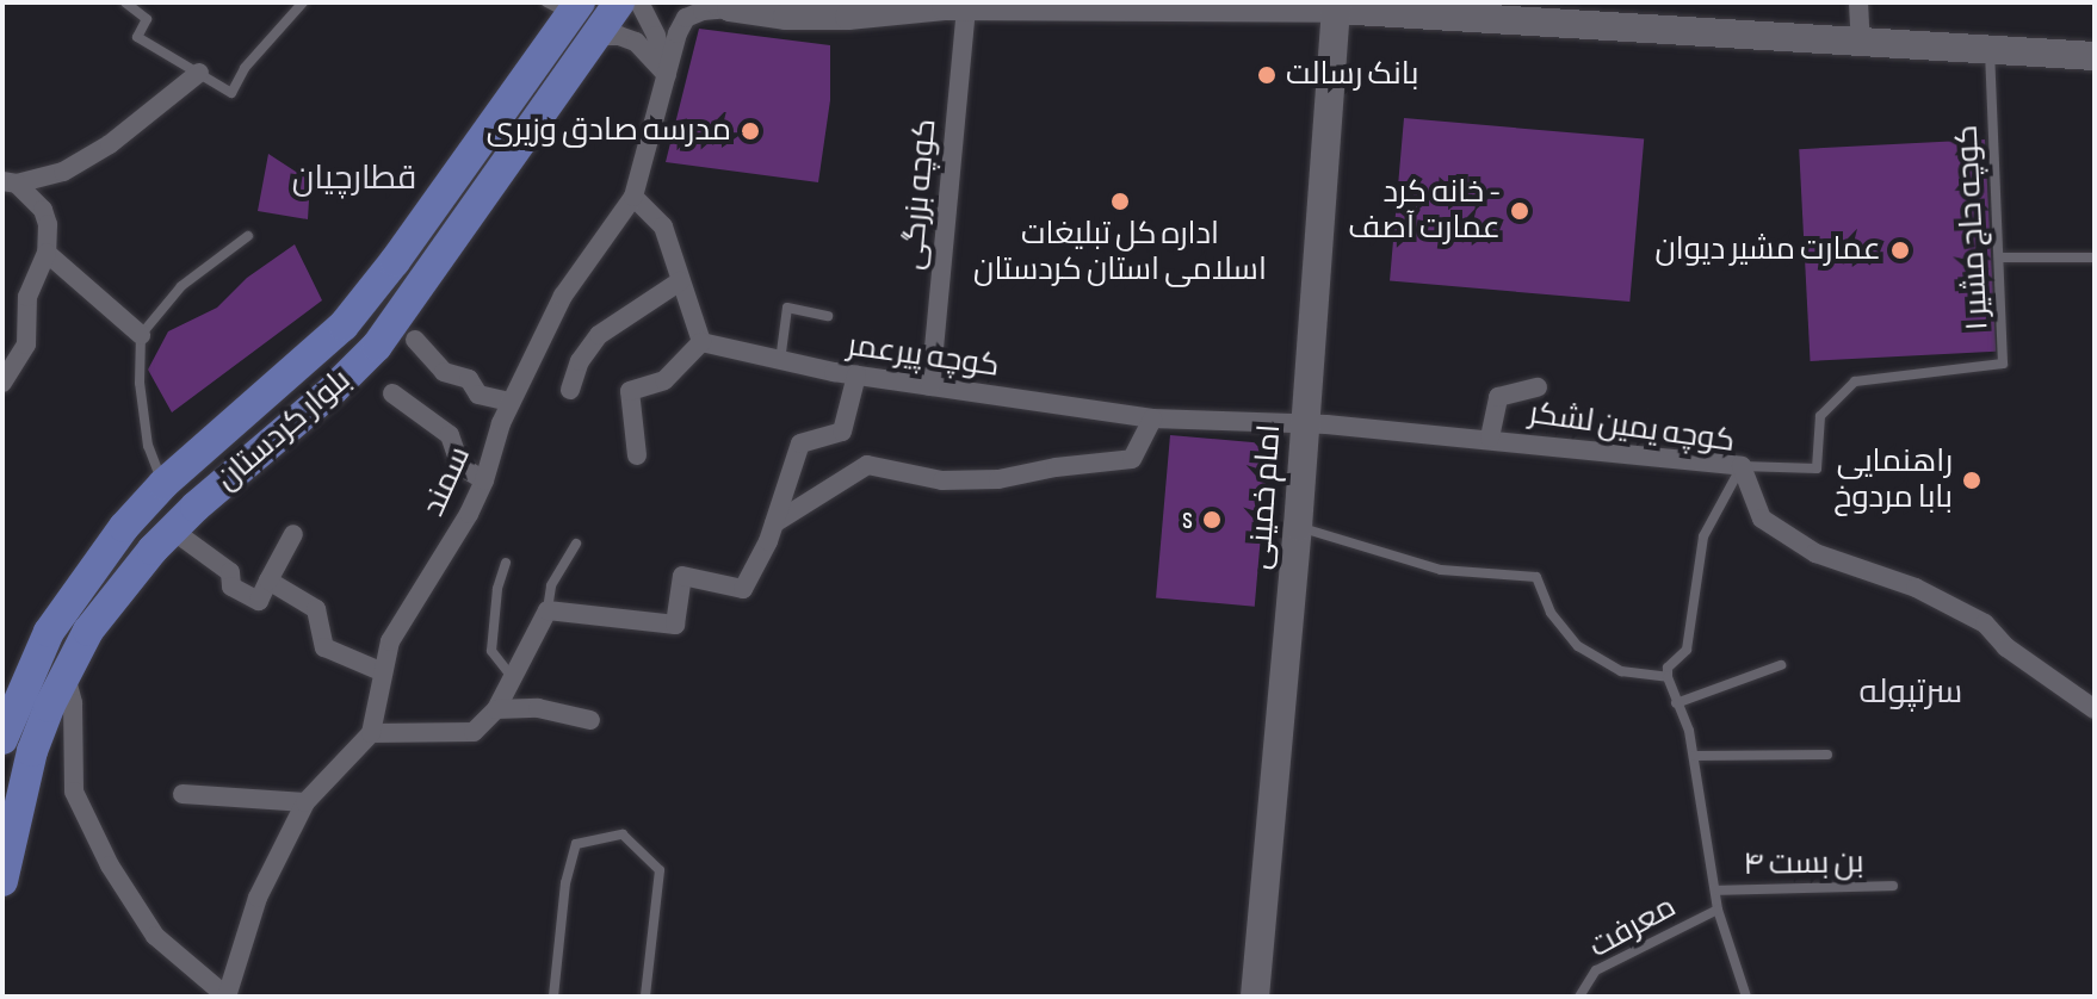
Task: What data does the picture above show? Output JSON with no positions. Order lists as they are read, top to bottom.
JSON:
{
  "streets": {
    "main road": ["بلوار کردستان", "امام خمینی"],
    "street": [
      "کوچه بزرگی",
      "کوچه پیرعمر",
      "کوچه یمین لشکر",
      "سمند"
    ],
    "lane": ["کوچه حاج مشیر ۱", "بن بست ۴", "معرفت"]
  },
  "crossings": [
    ["کوچه بزرگی", "کوچه پیرعمر"],
    ["کوچه حاج مشیر ۱", "کوچه یمین لشکر"],
    ["کوچه پیرعمر", "کوچه یمین لشکر"],
    ["کوچه پیرعمر", "امام خمینی"],
    ["کوچه یمین لشکر", "امام خمینی"]
  ],
  "districts": ["قطارچیان", "سرتپوله"],
  "places": [
    "بانک رسالت",
    "مدرسه صادق وزیری",
    "اداره کل تبلیغات اسلامی استان کردستان",
    "خانه کرد - عمارت آصف",
    "عمارت مشیر دیوان",
    "راهنمایی بابا مردوخ",
    "s"
  ]
}
